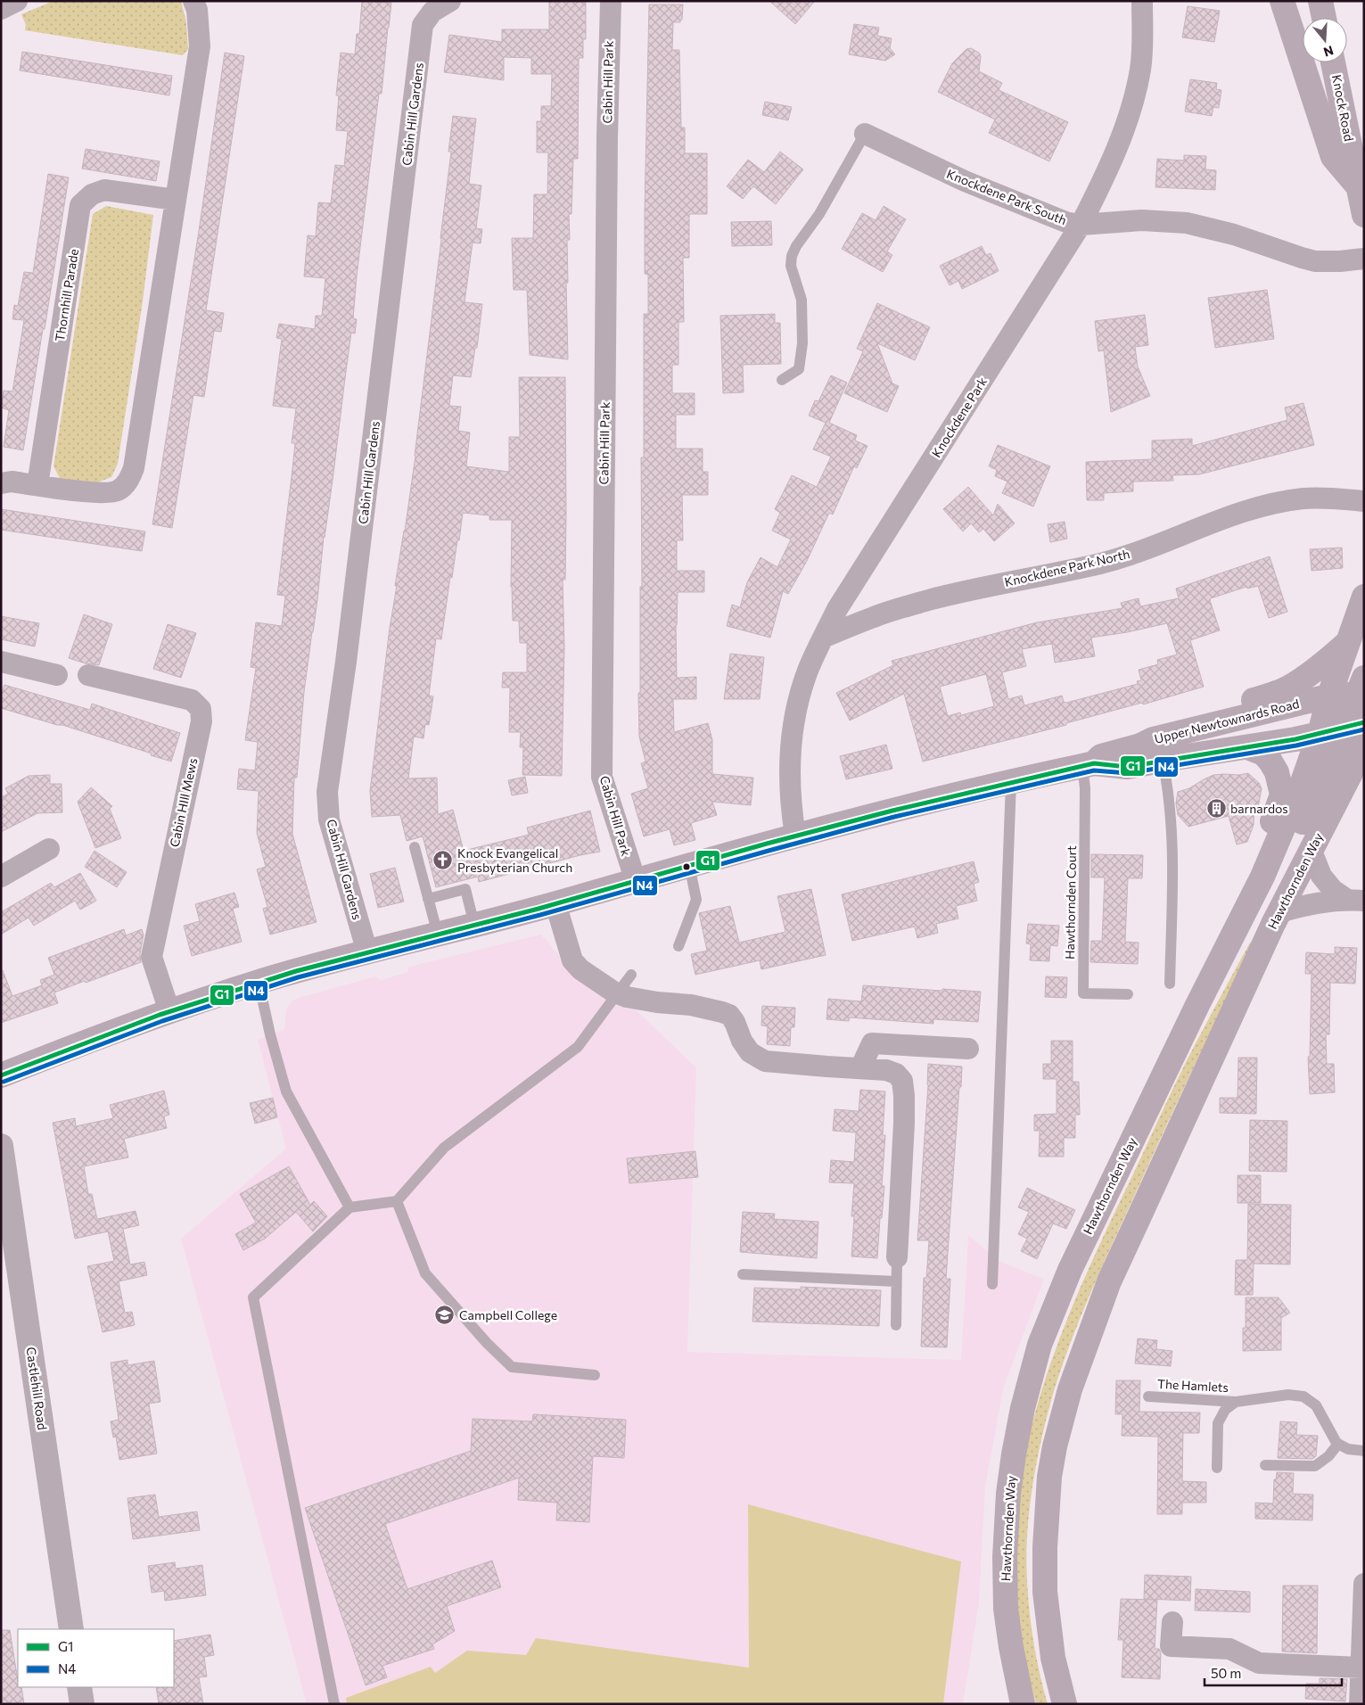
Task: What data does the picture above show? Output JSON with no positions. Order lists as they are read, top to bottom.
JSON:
{
  "streets": {
    "highway": ["Knock Road", "Upper Newtownards Road", "Hawthornden Way"],
    "street": [
      "Cabin Hill Park",
      "Cabin Hill Gardens",
      "Knockdene Park South",
      "Thornhill Parade",
      "Knockdene Park",
      "Knockdene Park North",
      "Cabin HIll Mews",
      "Castlehill Road"
    ],
    "lane": ["Hawthornden Court", "The Hamlets"]
  },
  "crossings": [
    ["Cabin Hill Park", "Upper Newtownards Road"],
    ["Cabin Hill Gardens", "Upper Newtownards Road"],
    ["Knockdene Park South", "Knockdene Park"],
    ["Knockdene Park", "Knockdene Park North"],
    ["Knockdene Park", "Upper Newtownards Road"],
    ["Upper Newtownards Road", "Cabin HIll Mews"],
    ["Upper Newtownards Road", "Hawthornden Way"],
    ["Upper Newtownards Road", "Hawthornden Court"]
  ],
  "places": {
    "building": ["barnardos"],
    "church": ["Knock Evangelical Presbyterian Church"],
    "school or university": ["Campbell College"]
  },
  "lines": ["transit line G1", "transit line N4"],
  "legend": ["G1", "N4"],
  "scale_bar": "50 m",
  "north": "bottom"
}
